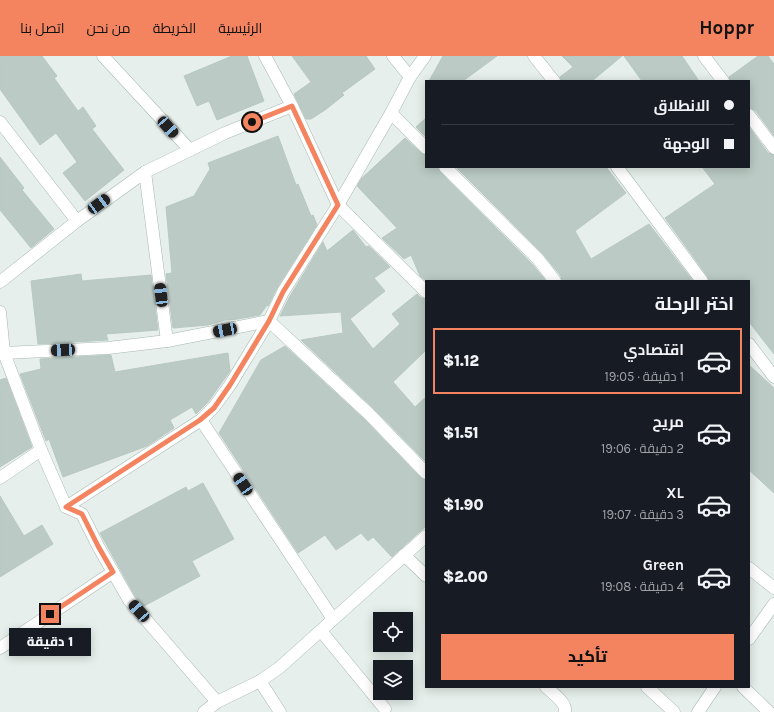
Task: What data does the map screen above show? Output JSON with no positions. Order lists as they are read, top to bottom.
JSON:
{
  "page": {
    "header": "Hoppr",
    "nav": [
      "الرئيسية",
      "الخريطة",
      "من نحن",
      "اتصل بنا"
    ],
    "banner": ["الانطلاق", "الوجهة"],
    "heading": "اختر الرحلة",
    "list": [
      {
        "name": "اقتصادي",
        "note": "1 دقيقة · 19:05",
        "value": "$1.12"
      },
      {
        "name": "مريح",
        "note": "2 دقيقة · 19:06",
        "value": "$1.51"
      },
      {
        "name": "XL",
        "note": "3 دقيقة · 19:07",
        "value": "$1.90"
      },
      {
        "name": "Green",
        "note": "4 دقيقة · 19:08",
        "value": "$2.00"
      }
    ],
    "buttons": "تأكيد",
    "bubble": "1 دقيقة"
  }
}
